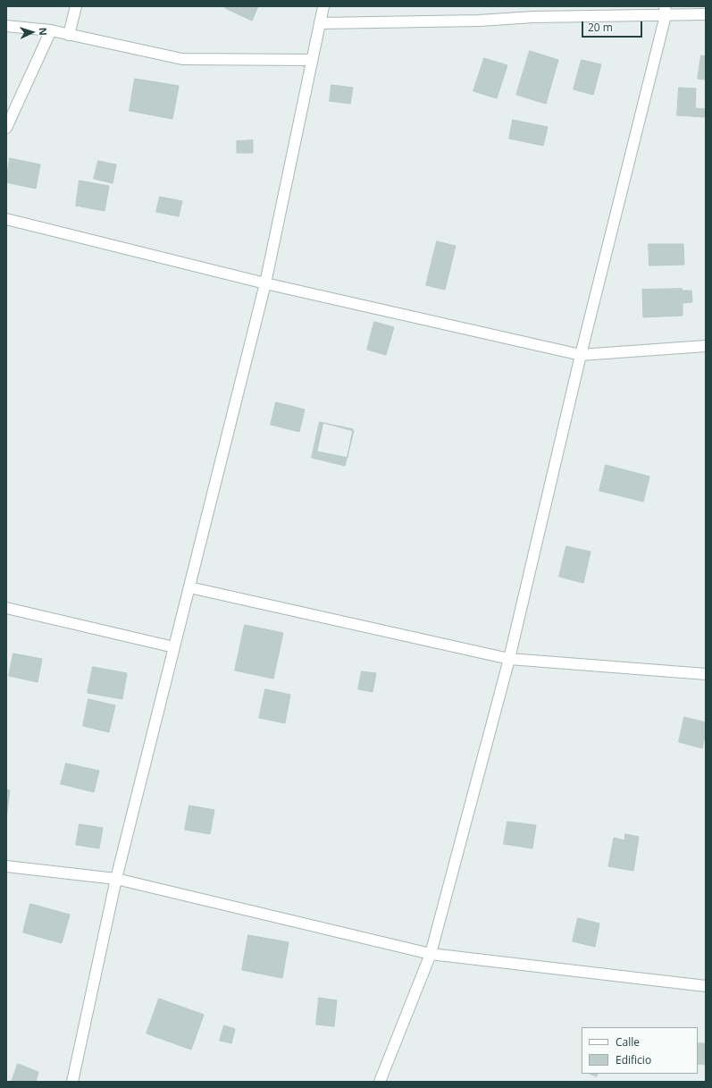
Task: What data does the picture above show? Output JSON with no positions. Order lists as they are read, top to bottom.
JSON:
{
  "legend": ["Calle", "Edificio"],
  "scale_bar": "20 m",
  "north": "right"
}
